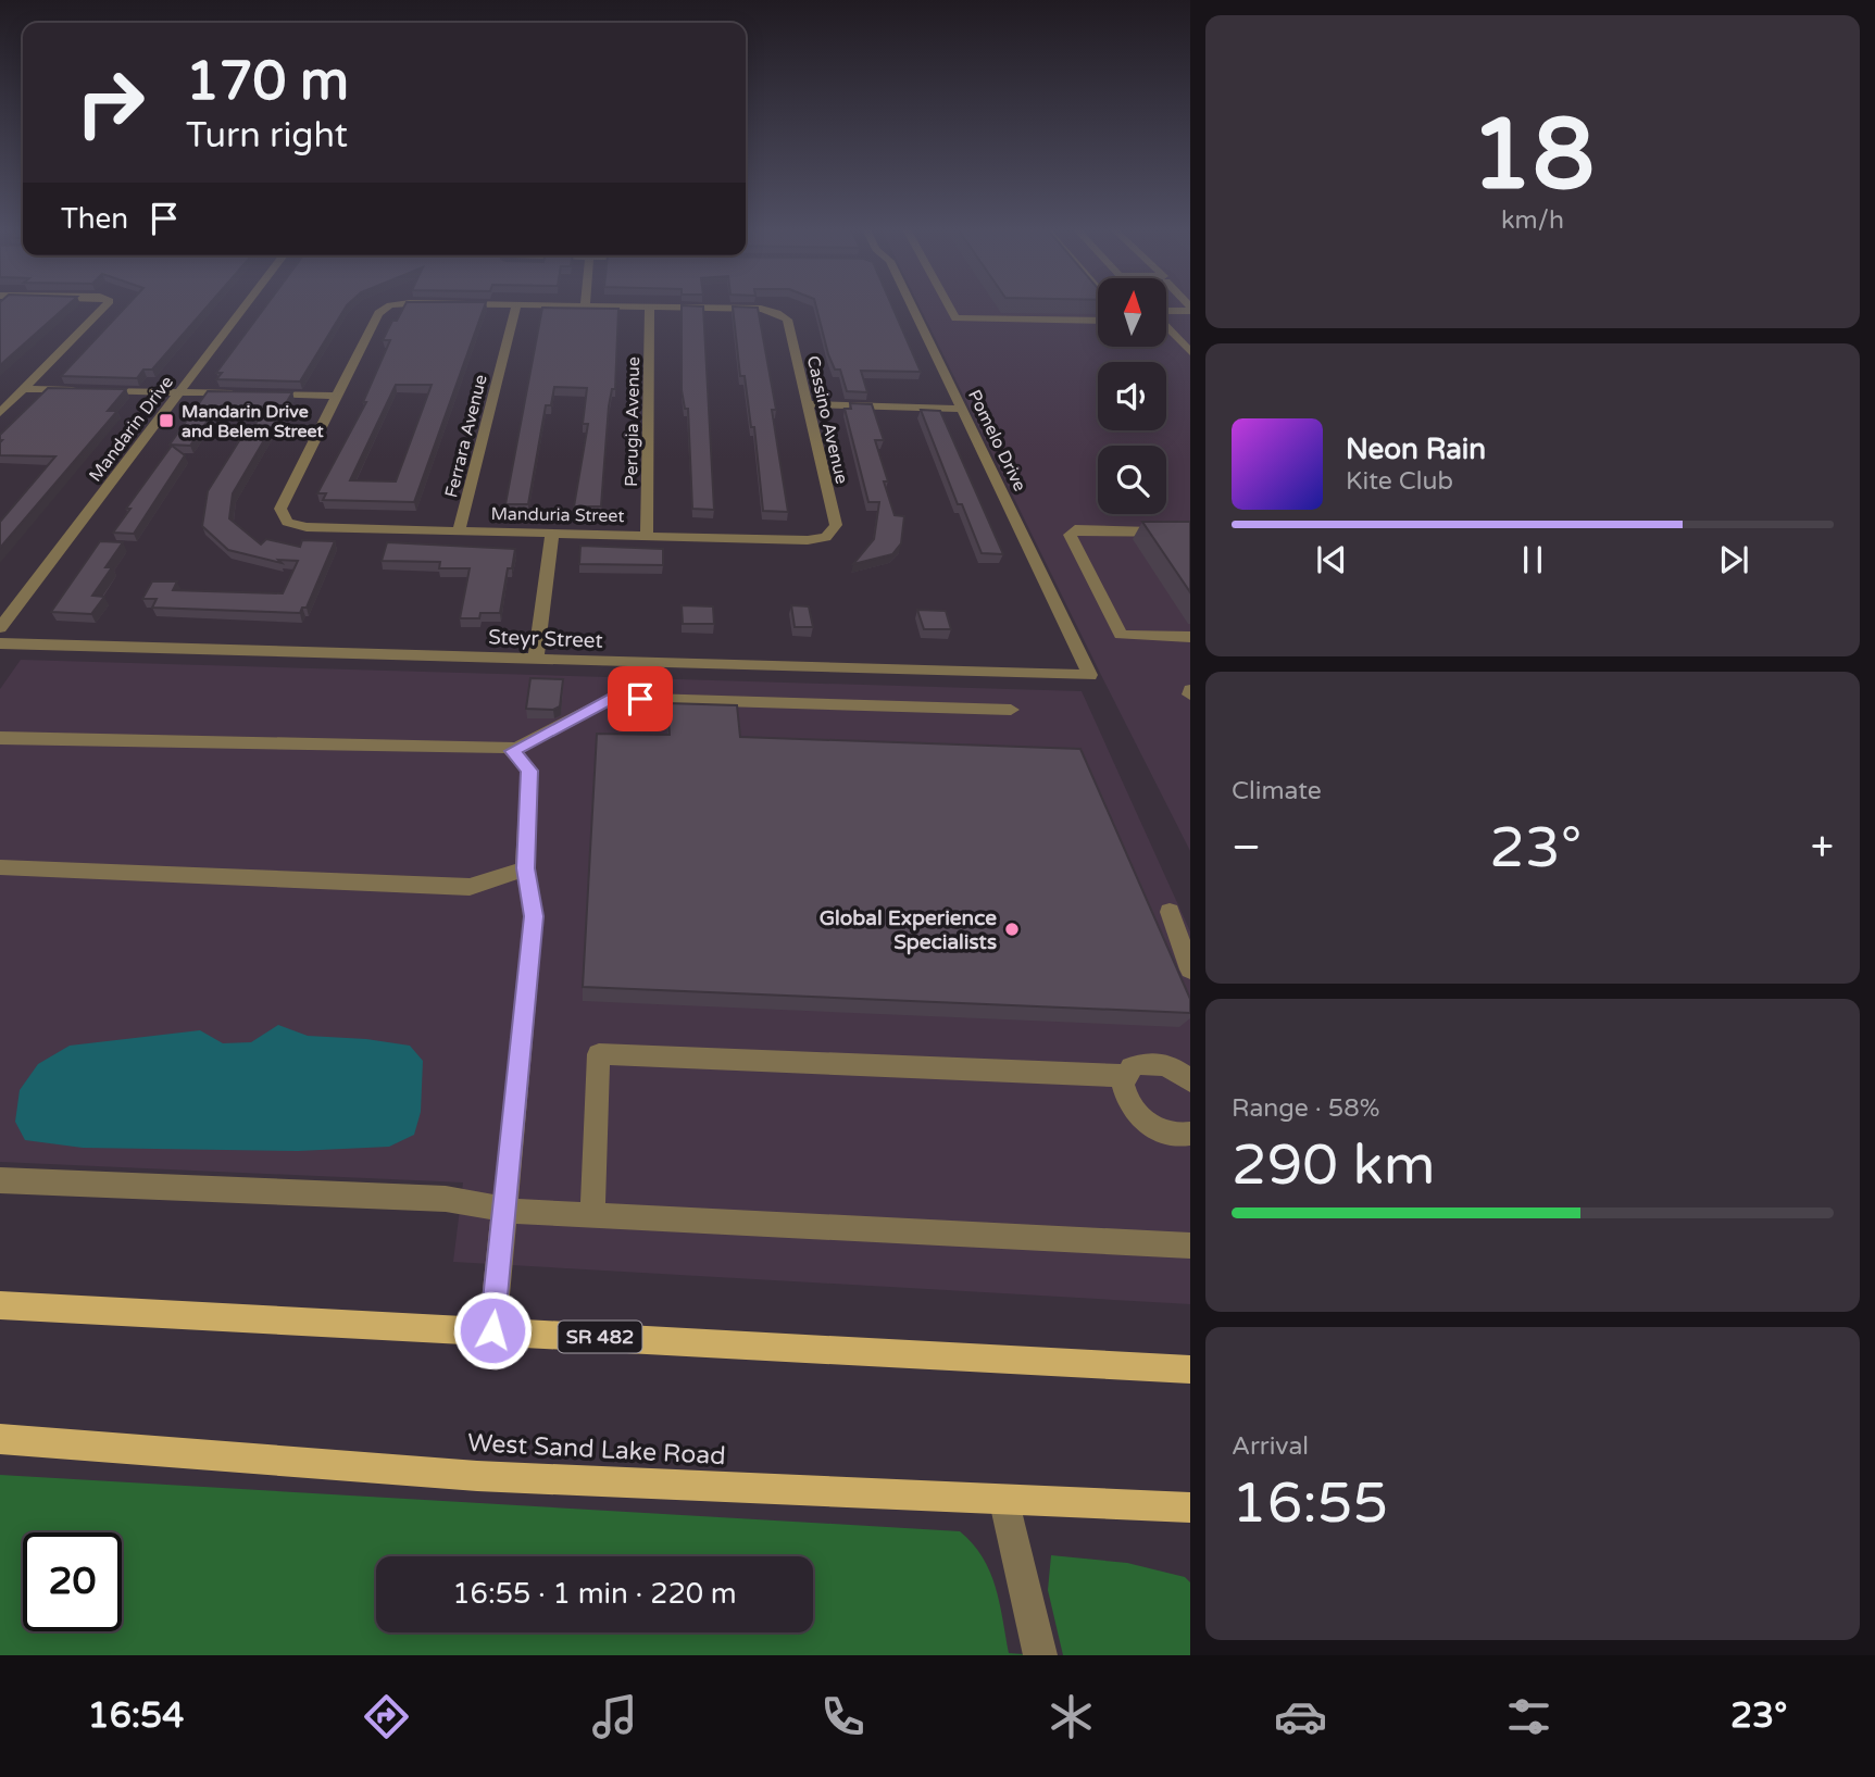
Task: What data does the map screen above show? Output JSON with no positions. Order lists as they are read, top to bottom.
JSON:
{
  "streets": {
    "main road": ["SR 482", "West Sand Lake Road"],
    "street": [
      "Cassino Avenue",
      "Perugia Avenue",
      "Mandarin Drive",
      "Ferrara Avenue",
      "Pomelo Drive",
      "Manduria Street",
      "Steyr Street"
    ]
  },
  "crossings": [
    ["Cassino Avenue", "Perugia Avenue"],
    ["Cassino Avenue", "Manduria Street"],
    ["Perugia Avenue", "Manduria Street"],
    ["Ferrara Avenue", "Manduria Street"],
    ["Pomelo Drive", "Steyr Street"]
  ],
  "places": {
    "transit": ["Mandarin Drive and Belem Street"],
    "other": ["Global Experience Specialists"]
  },
  "north": "top",
  "page": {
    "tile": [
      ["18", "km/h"],
      "Climate",
      ["Range · 58%", "290 km"],
      ["Arrival", "16:55"]
    ],
    "turn": ["170 m", "Turn right"],
    "then": "Then",
    "song": ["Neon Rain", "Kite Club"],
    "heat": ["−", "23°", "+"],
    "limit": "20",
    "trip": "16:55 · 1 min · 220 m",
    "tabs": ["16:54", "23°"]
  }
}
